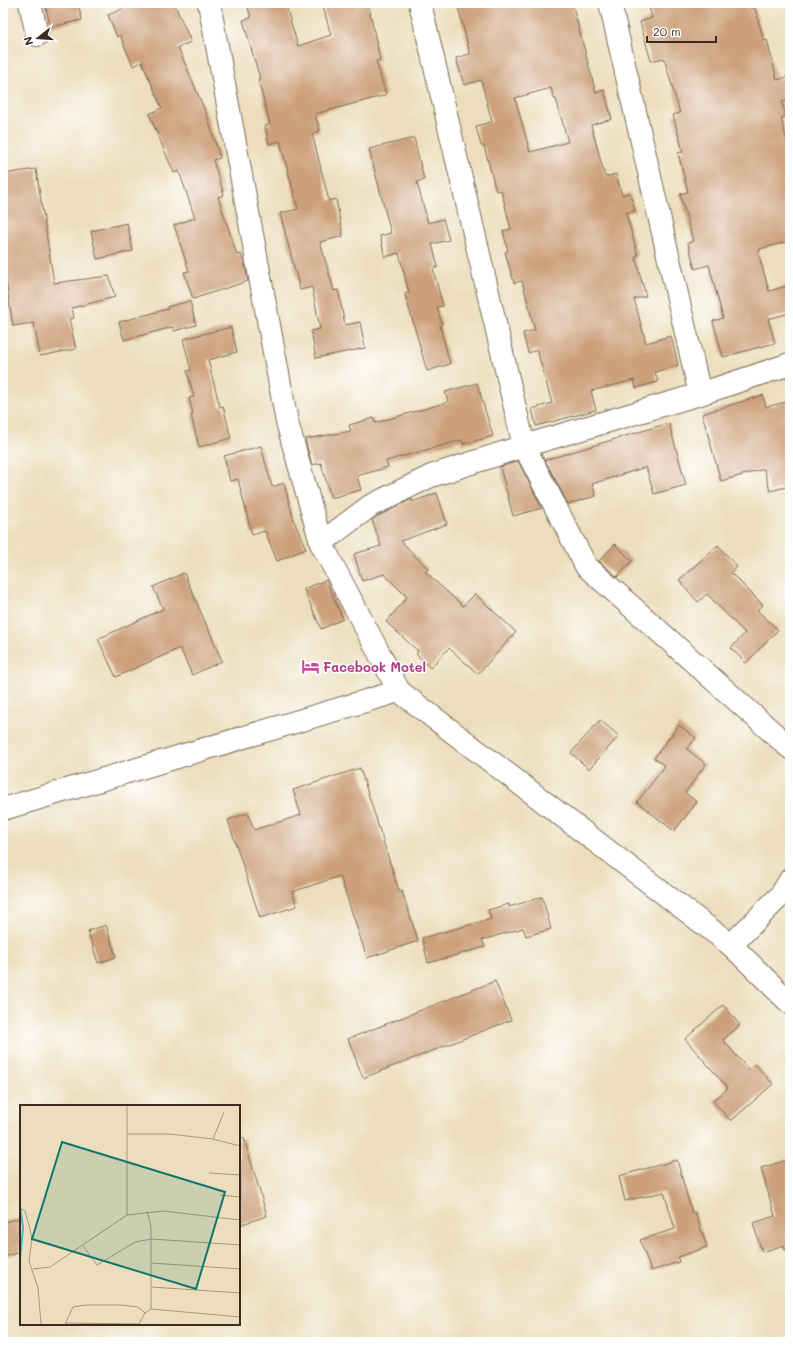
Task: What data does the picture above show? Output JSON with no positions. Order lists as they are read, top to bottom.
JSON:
{
  "places": {
    "hotel": ["Facebook Motel"]
  },
  "scale_bar": "20 m",
  "north": "left"
}
